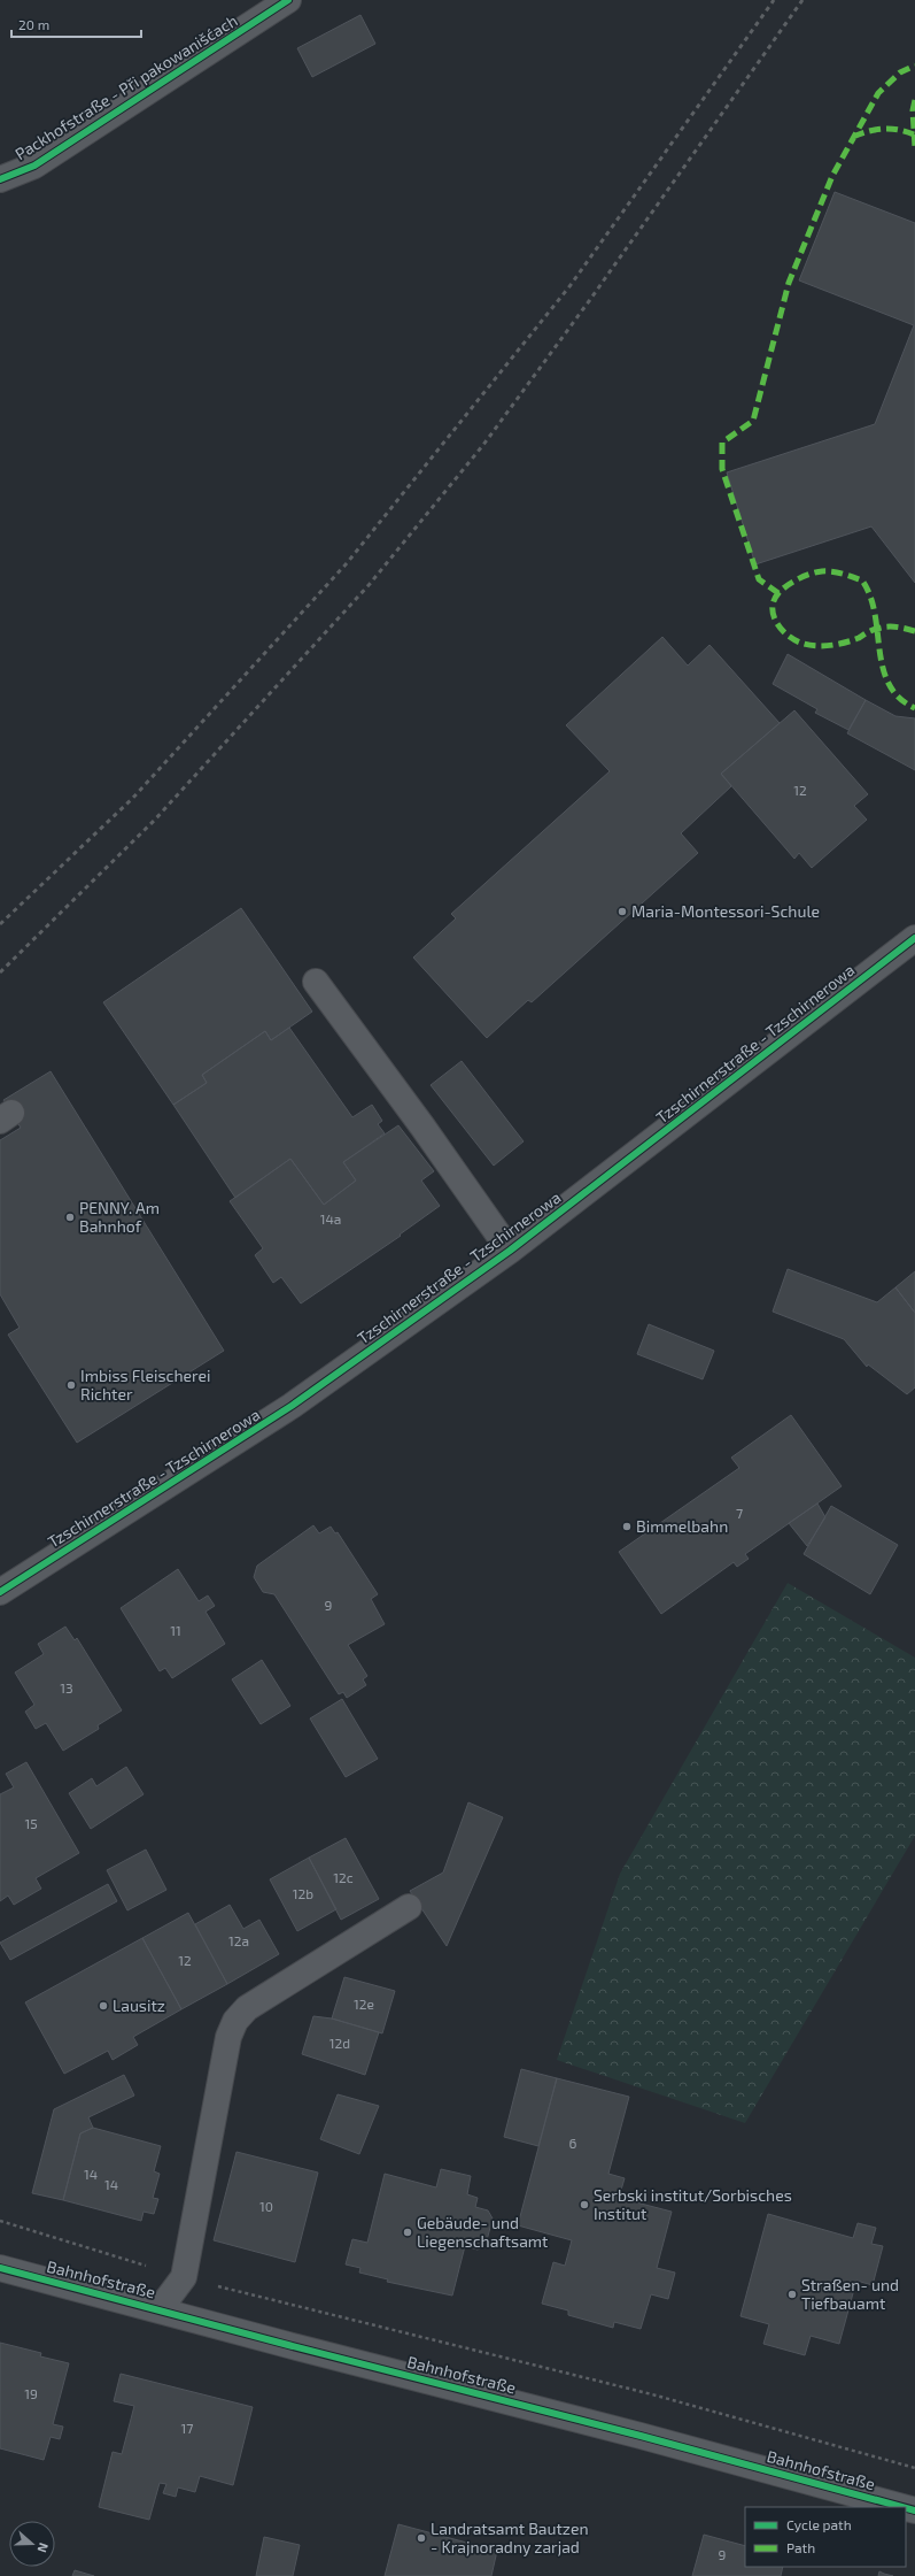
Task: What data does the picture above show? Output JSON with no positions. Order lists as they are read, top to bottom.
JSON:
{
  "streets": {
    "street": ["Packhofstraße - Při pakowanišćach", "Tzschirnerstraße - Tzschirnerowa", "Bahnhofstraße"]
  },
  "places": [
    "Maria-Montessori-Schule",
    "PENNY. Am Bahnhof",
    "Imbiss Fleischerei Richter",
    "Bimmelbahn",
    "Lausitz",
    "Serbski institut/Sorbisches Institut",
    "Gebäude- und Liegenschaftsamt",
    "Straßen- und Tiefbauamt",
    "Landratsamt Bautzen - Krajnoradny zarjad"
  ],
  "house_numbers": [
    "12",
    "14a",
    "7",
    "9",
    "11",
    "13",
    "15",
    "12c",
    "12b",
    "12a",
    "12",
    "12e",
    "12d",
    "6",
    "14",
    "14",
    "10",
    "19",
    "17",
    "9"
  ],
  "legend": ["Cycle path", "Path"],
  "scale_bar": "20 m",
  "north": "right"
}
